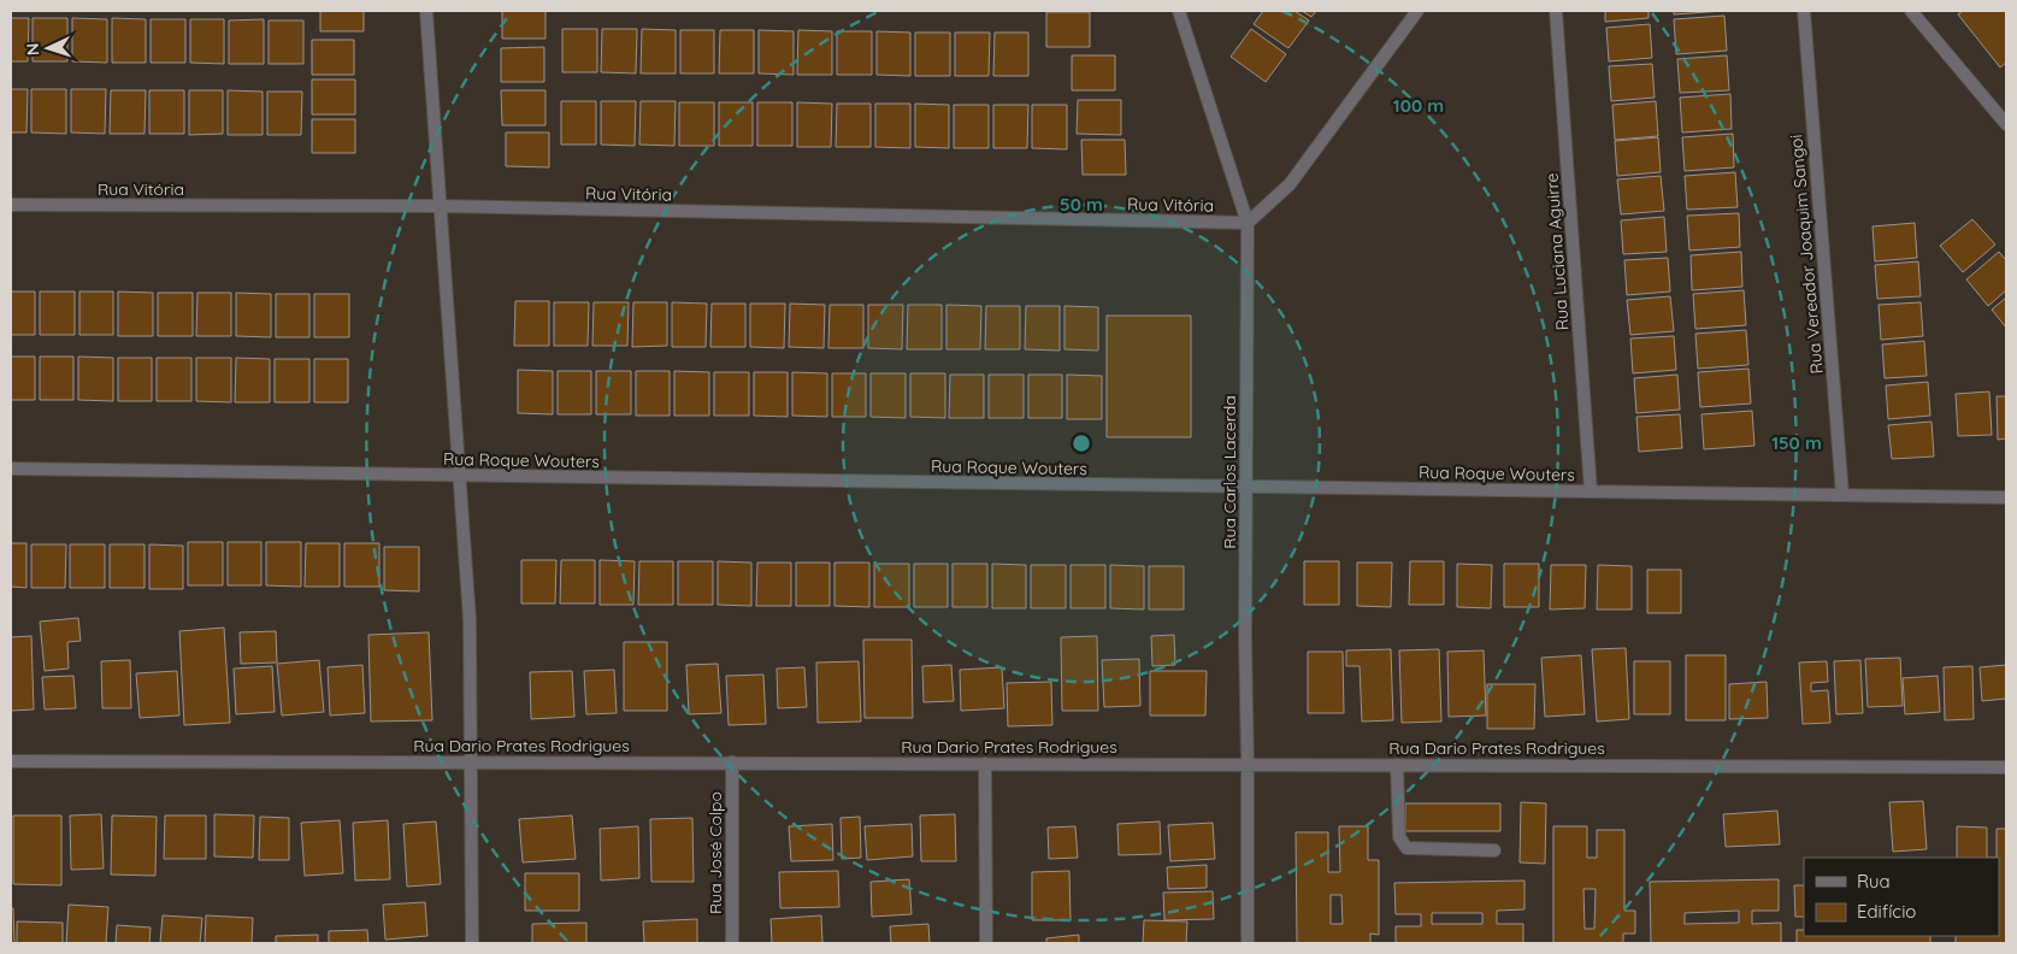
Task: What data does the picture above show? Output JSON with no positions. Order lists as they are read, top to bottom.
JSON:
{
  "streets": {
    "street": [
      "Rua Vitória",
      "Rua Luciana Aguirre",
      "Rua Vereador Joaquim Sangoi",
      "Rua Roque Wouters",
      "Rua Carlos Lacerda",
      "Rua Dario Prates Rodrigues",
      "Rua José Colpo"
    ]
  },
  "crossings": [
    ["Rua Vitória", "Rua Carlos Lacerda"],
    ["Rua Luciana Aguirre", "Rua Roque Wouters"],
    ["Rua Vereador Joaquim Sangoi", "Rua Roque Wouters"],
    ["Rua Roque Wouters", "Rua Carlos Lacerda"],
    ["Rua Carlos Lacerda", "Rua Dario Prates Rodrigues"],
    ["Rua Dario Prates Rodrigues", "Rua José Colpo"]
  ],
  "legend": ["Rua", "Edifício"],
  "north": "left",
  "rings": ["100 m", "50 m", "150 m"]
}
